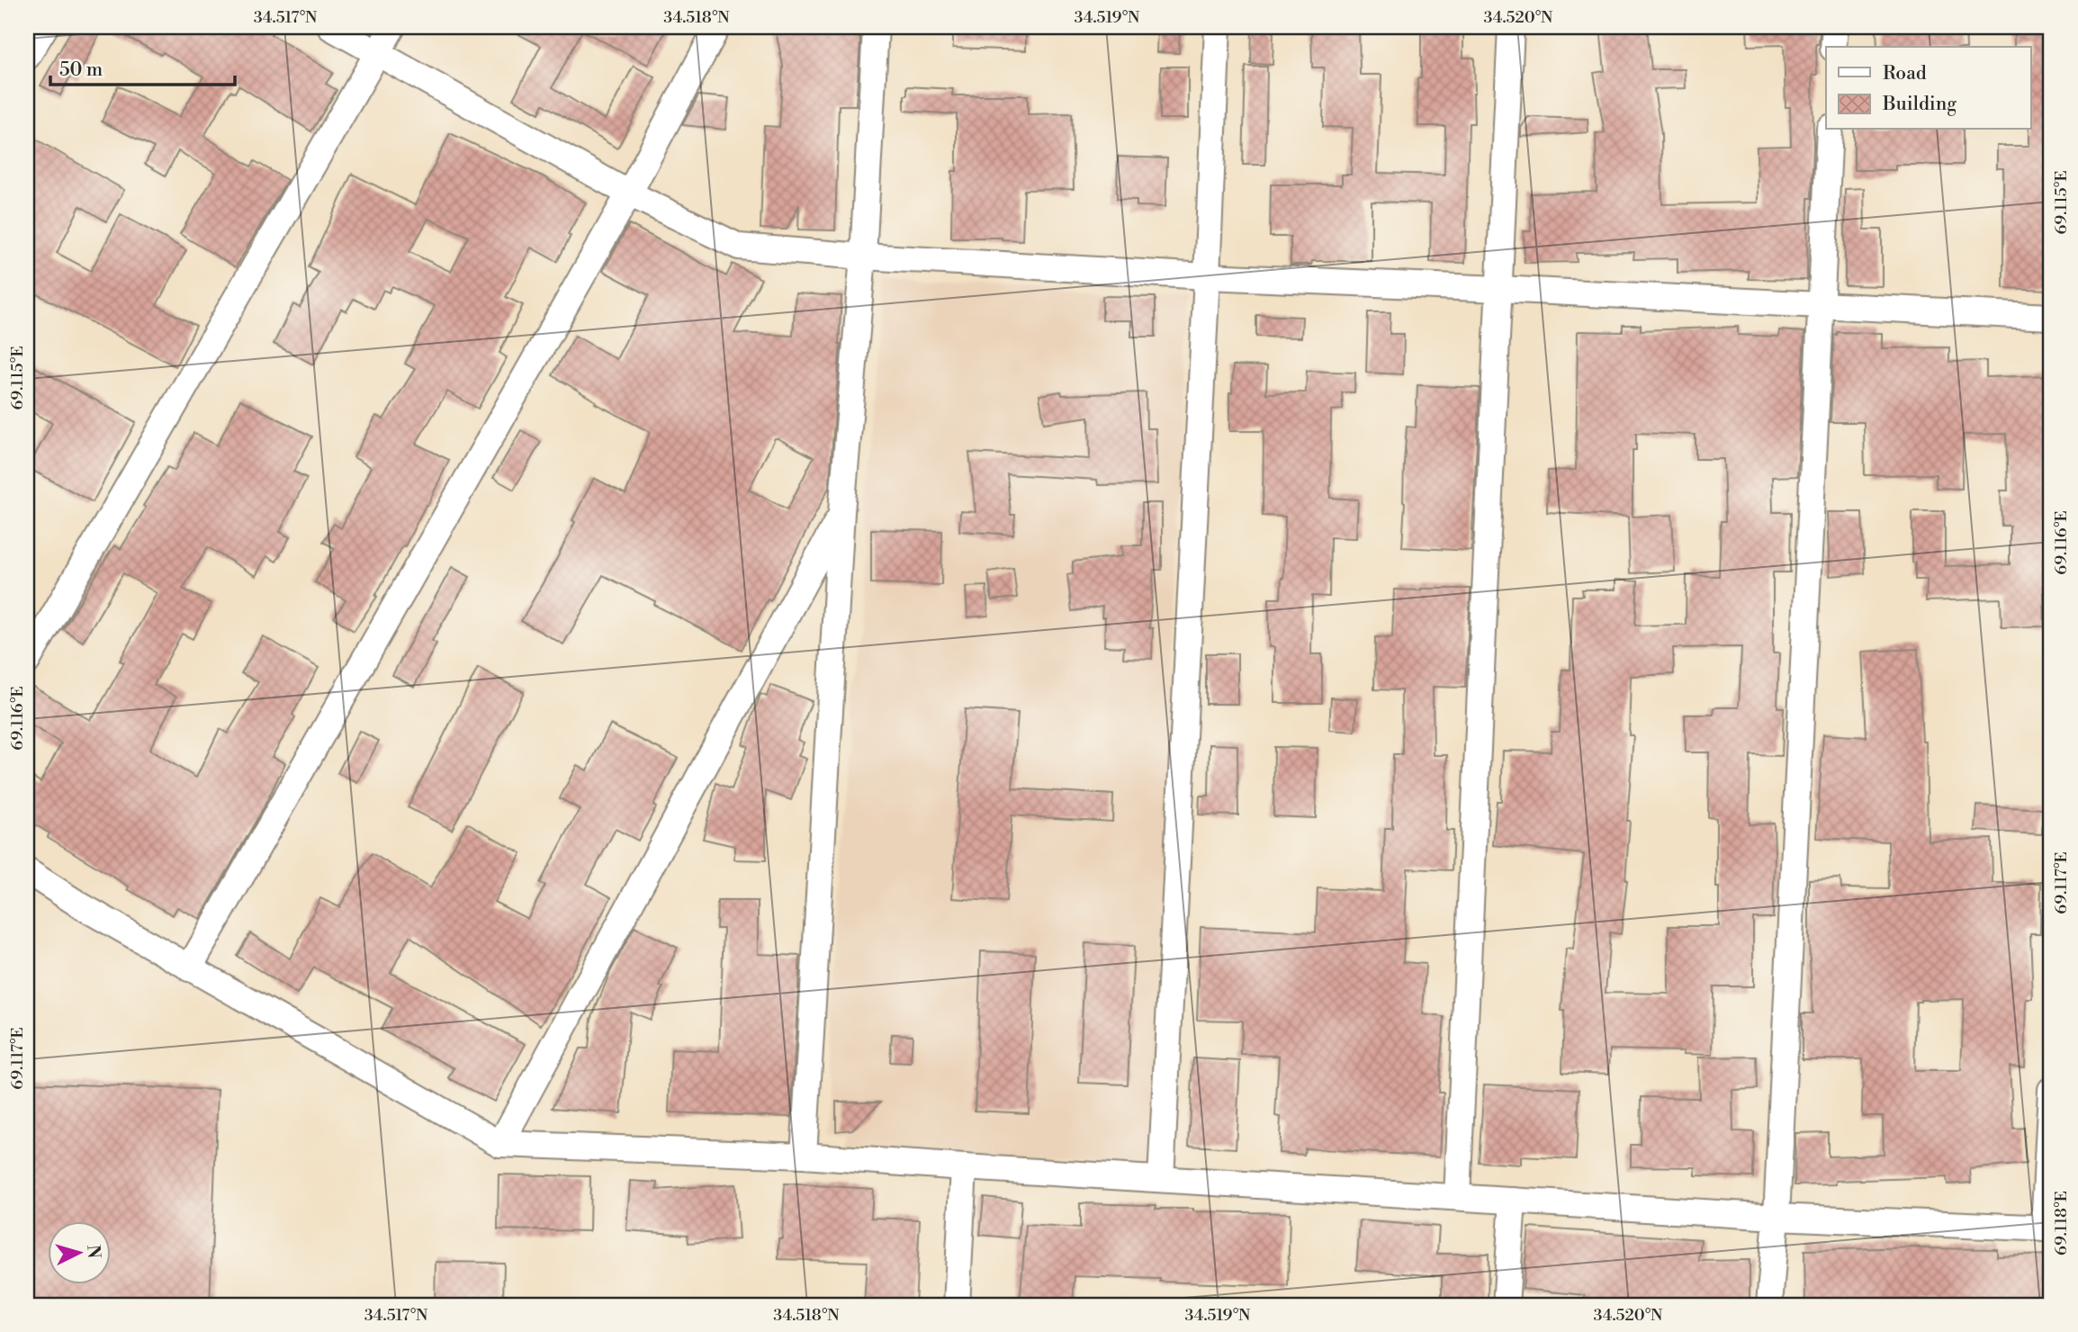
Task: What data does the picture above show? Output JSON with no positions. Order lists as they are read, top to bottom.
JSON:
{
  "legend": ["Road", "Building"],
  "scale_bar": "50 m",
  "north": "right",
  "coordinates": [
    "34.517°N",
    "34.518°N",
    "34.519°N",
    "34.520°N",
    "69.115°E",
    "69.116°E",
    "69.117°E",
    "69.118°E"
  ]
}
